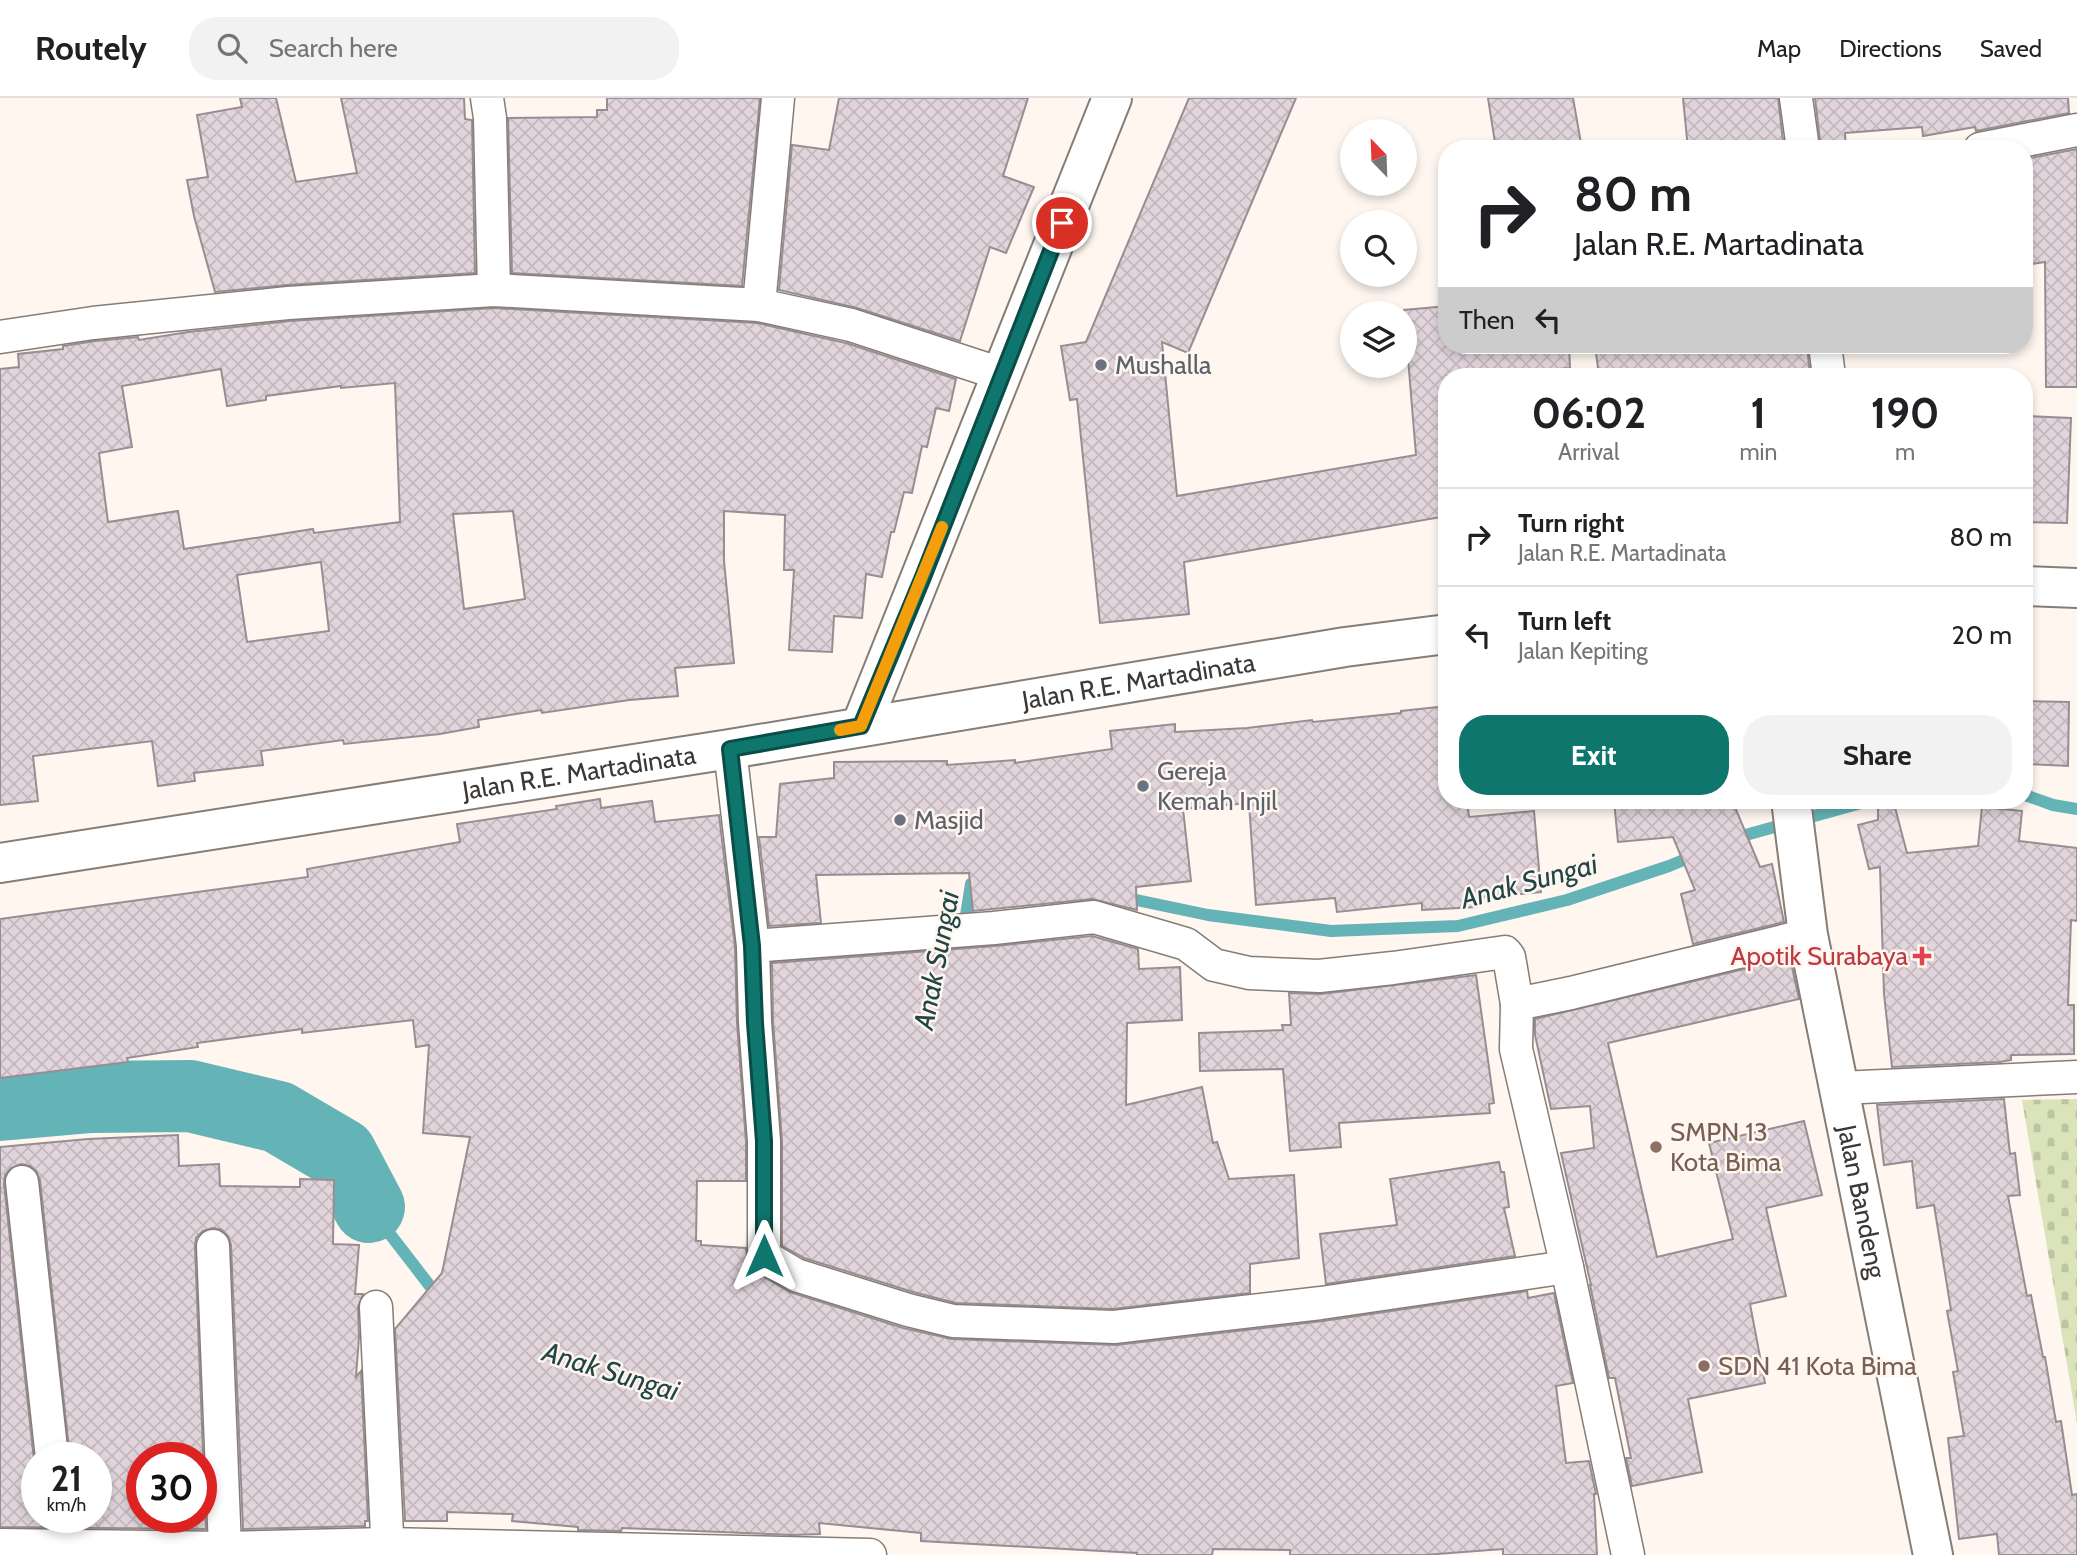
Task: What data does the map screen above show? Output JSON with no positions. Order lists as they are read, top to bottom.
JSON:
{
  "streets": {
    "main road": ["Jalan R.E. Martadinata", "Jalan Bandeng"]
  },
  "water": ["Anak Sungai"],
  "places": {
    "other": [
      "Mushalla",
      "Gereja Kemah Injil",
      "Masjid",
      "SMPN 13 Kota Bima",
      "SDN 41 Kota Bima"
    ],
    "health": ["Apotik Surabaya"]
  },
  "north": "top left",
  "page": {
    "header": "Routely",
    "search": "Search here",
    "nav": ["Map", "Directions", "Saved"],
    "turn": ["80 m", "Jalan R.E. Martadinata"],
    "then": "Then",
    "eta": [
      "06:02",
      "Arrival",
      "1",
      "min",
      "190",
      "m"
    ],
    "list": [
      {
        "name": "Turn right",
        "note": "Jalan R.E. Martadinata",
        "value": "80 m"
      },
      {
        "name": "Turn left",
        "note": "Jalan Kepiting",
        "value": "20 m"
      }
    ],
    "buttons": ["Exit", "Share"],
    "speed": "21 km/h",
    "limit": "30"
  }
}
